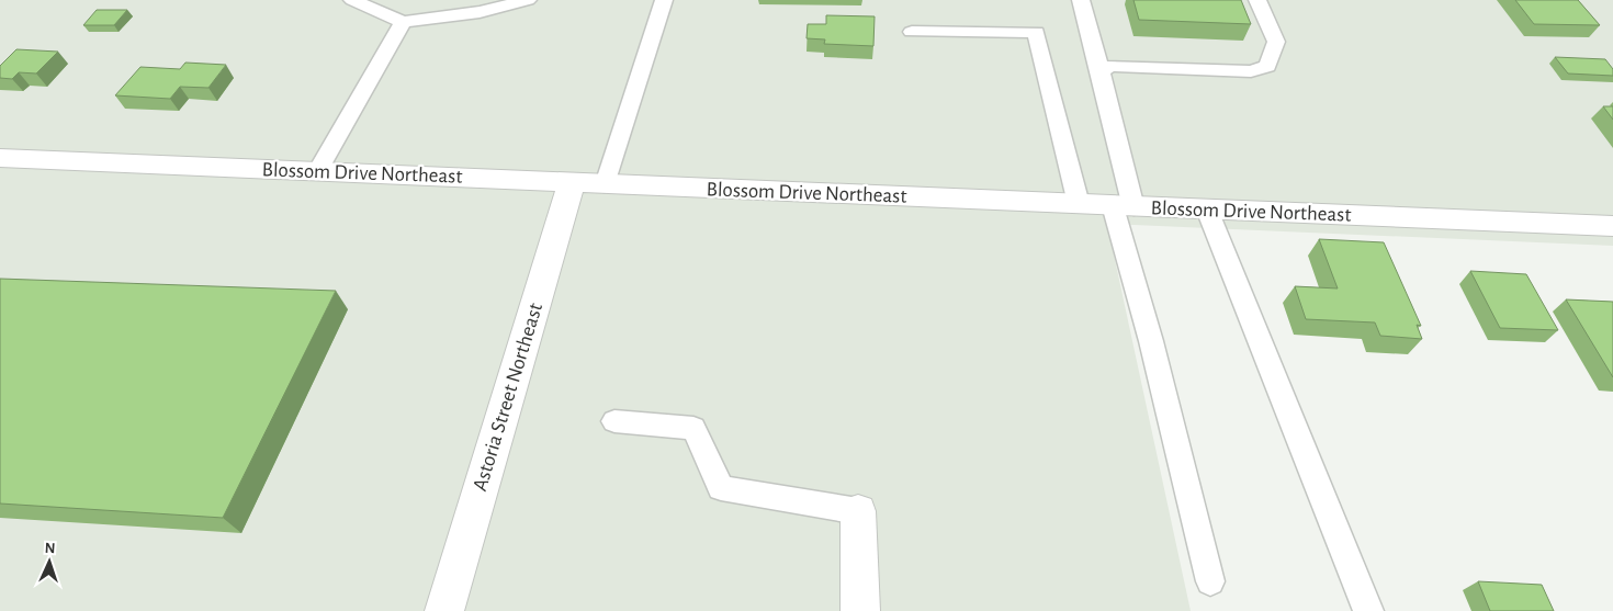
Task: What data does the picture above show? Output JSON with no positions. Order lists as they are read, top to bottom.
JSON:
{
  "streets": {
    "street": ["Blossom Drive Northeast", "Astoria Street Northeast"]
  },
  "crossings": [
    ["Blossom Drive Northeast", "Astoria Street Northeast"]
  ],
  "north": "top"
}
